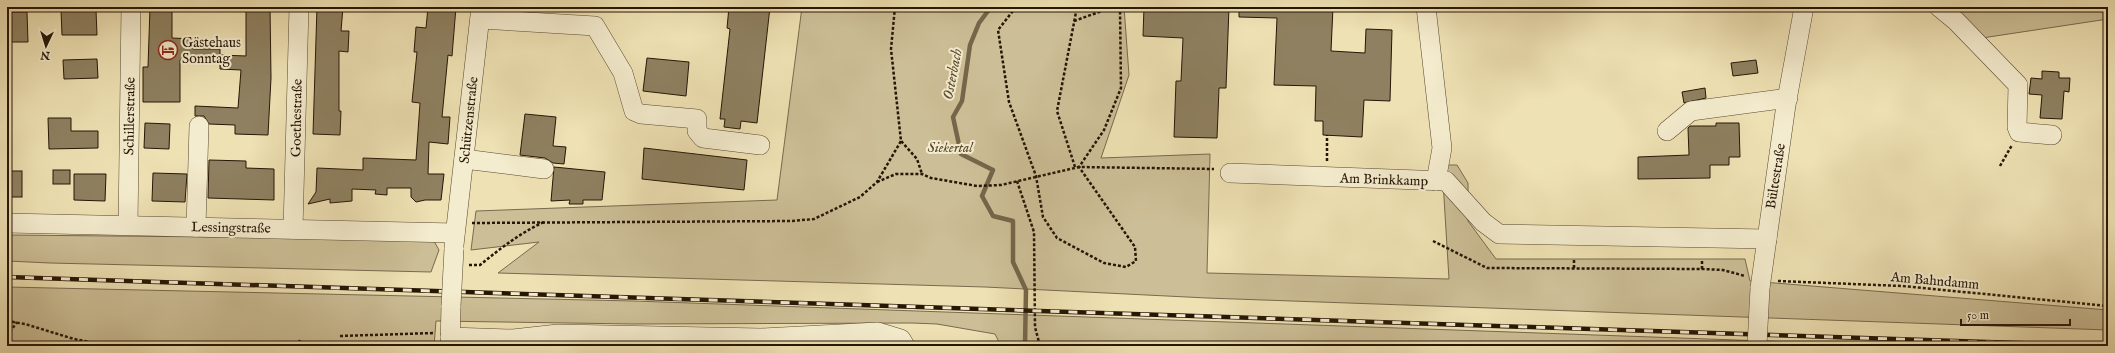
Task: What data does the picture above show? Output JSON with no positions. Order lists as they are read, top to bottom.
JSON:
{
  "streets": {
    "street": [
      "Schillerstraße",
      "Goethestraße",
      "Schützenstraße",
      "Bültestraße",
      "Am Brinkkamp",
      "Lessingstraße"
    ],
    "path": ["Am Bahndamm"]
  },
  "crossings": [
    ["Schillerstraße", "Lessingstraße"],
    ["Goethestraße", "Lessingstraße"],
    ["Schützenstraße", "Lessingstraße"],
    ["Bültestraße", "Am Bahndamm"]
  ],
  "water": ["Osterbach"],
  "parks": ["Siekertal"],
  "places": {
    "hotel": ["Gästehaus Sonntag"]
  },
  "scale_bar": "50 m",
  "north": "bottom"
}
